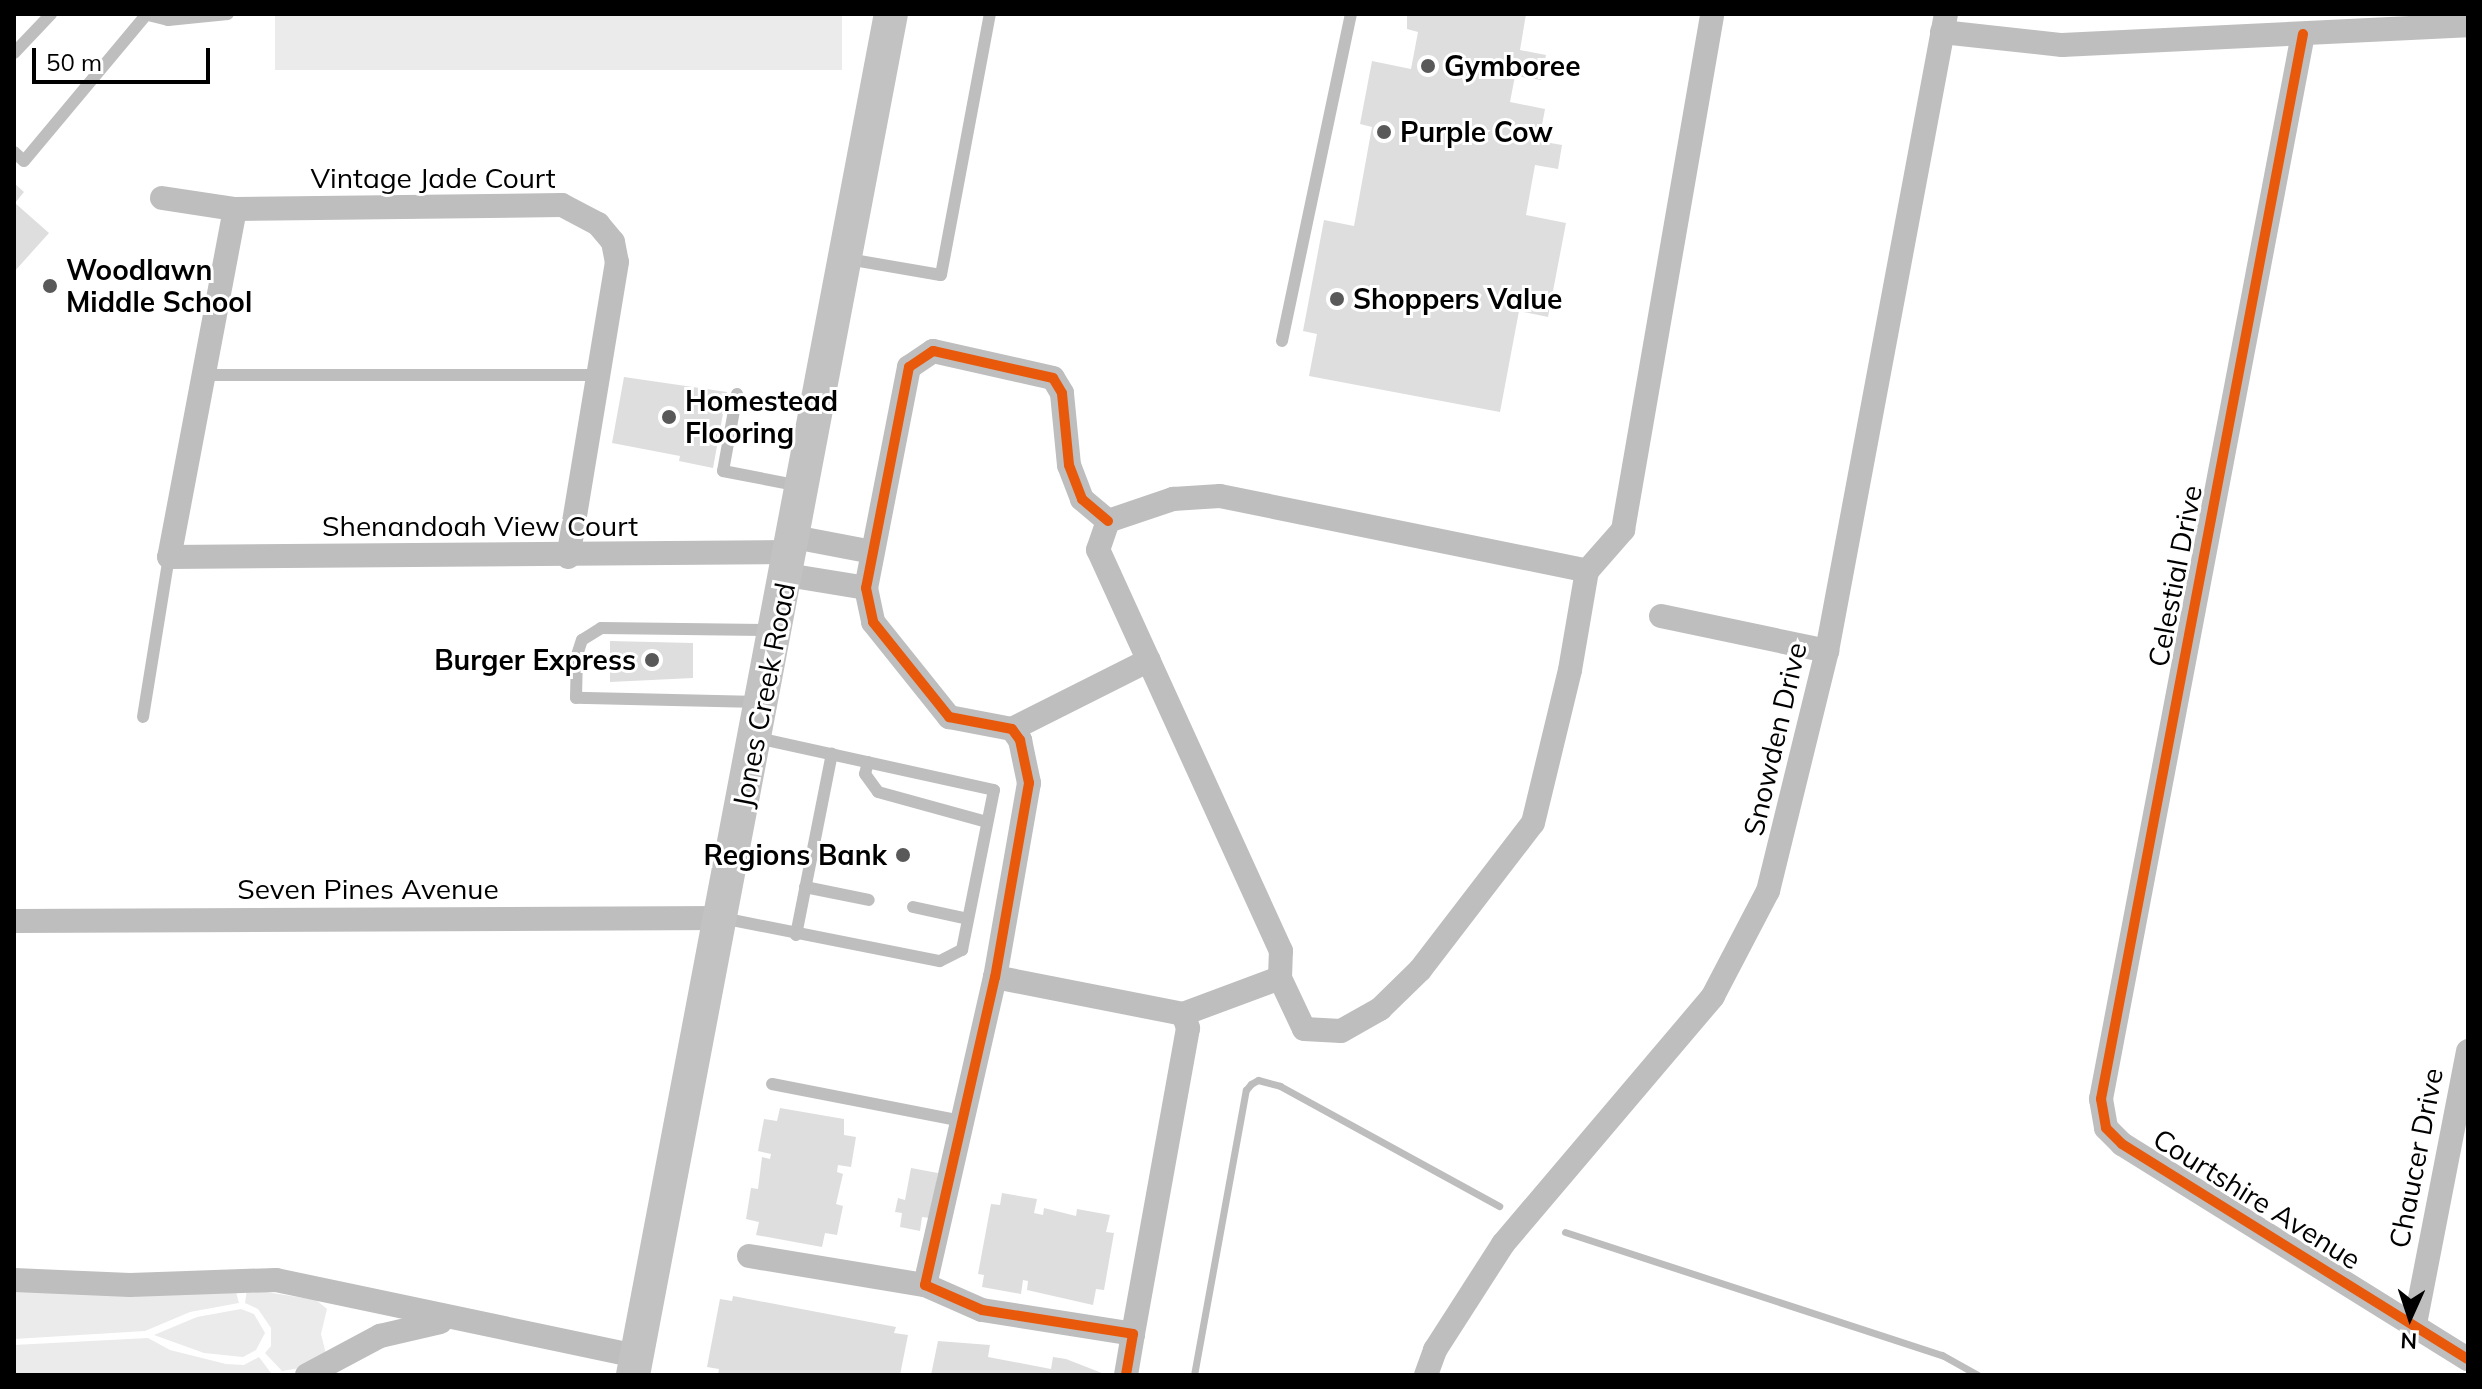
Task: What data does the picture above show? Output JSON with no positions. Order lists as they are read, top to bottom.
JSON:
{
  "streets": {
    "main road": ["Jones Creek Road"],
    "street": [
      "Vintage Jade Court",
      "Shenandoah View Court",
      "Celestial Drive",
      "Snowden Drive",
      "Seven Pines Avenue",
      "Chaucer Drive",
      "Courtshire Avenue"
    ]
  },
  "crossings": [
    ["Vintage Jade Court", "Shenandoah View Court"],
    ["Shenandoah View Court", "Jones Creek Road"],
    ["Celestial Drive", "Courtshire Avenue"],
    ["Jones Creek Road", "Seven Pines Avenue"],
    ["Chaucer Drive", "Courtshire Avenue"]
  ],
  "places": [
    "Gymboree",
    "Purple Cow",
    "Woodlawn Middle School",
    "Shoppers Value",
    "Homestead Flooring",
    "Burger Express",
    "Regions Bank"
  ],
  "scale_bar": "50 m",
  "north": "bottom"
}
